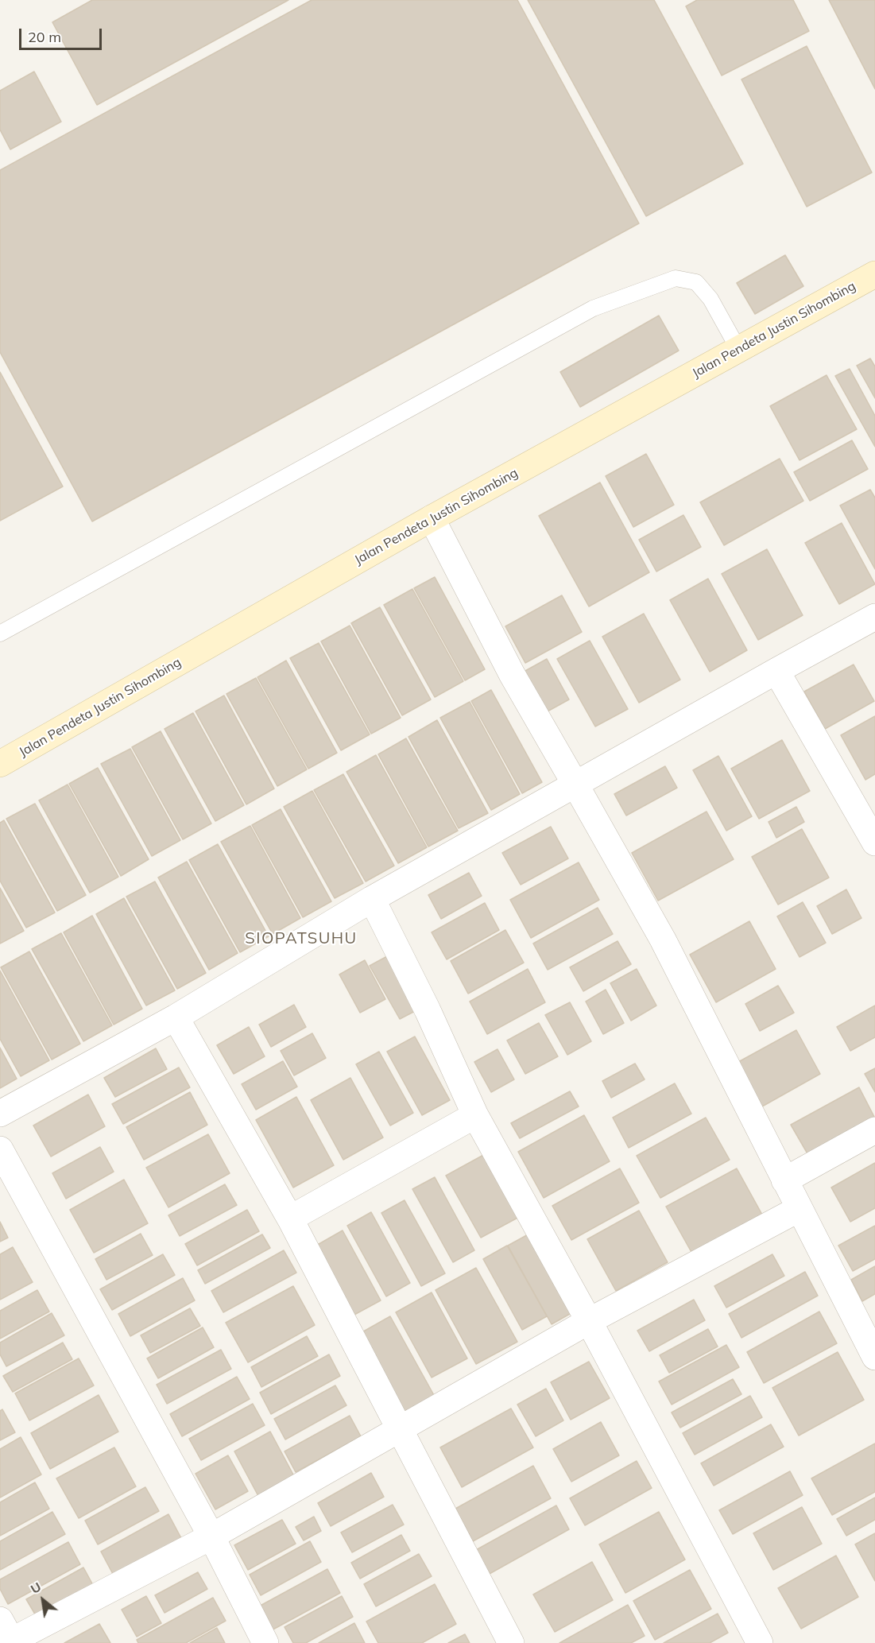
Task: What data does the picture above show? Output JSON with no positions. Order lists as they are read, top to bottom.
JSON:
{
  "streets": {
    "street": ["Jalan Pendeta Justin Sihombing"]
  },
  "districts": ["SIOPATSUHU"],
  "scale_bar": "20 m",
  "north": "top left"
}
